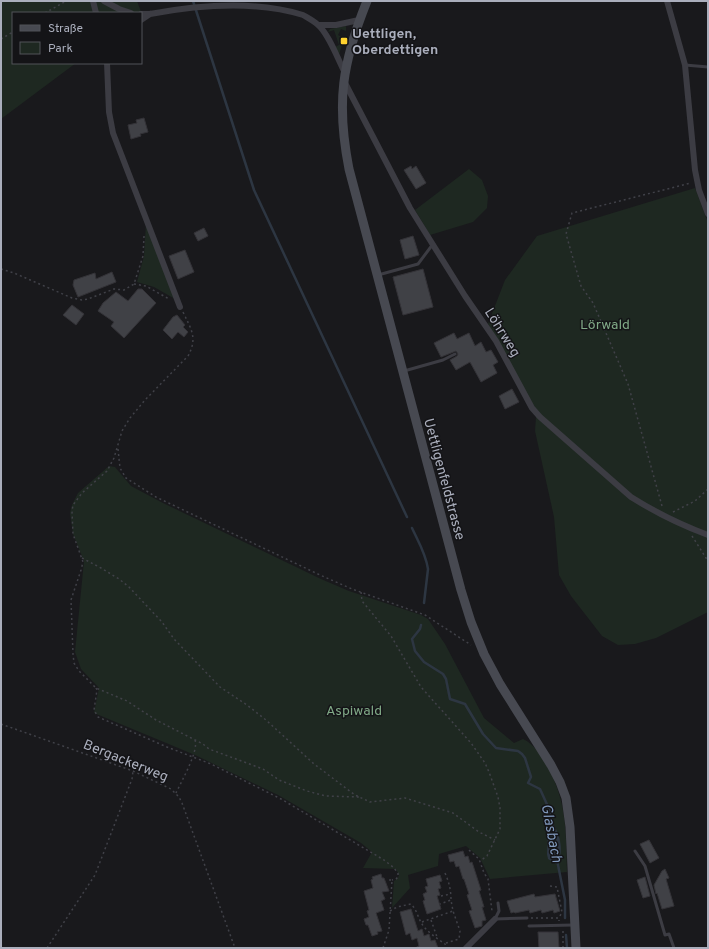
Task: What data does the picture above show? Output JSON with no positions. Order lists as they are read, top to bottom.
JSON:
{
  "streets": {
    "main road": ["Uettligenfeldstrasse"],
    "street": ["Löhrweg"],
    "path": ["Bergackerweg"]
  },
  "crossings": [
    ["Löhrweg", "Uettligenfeldstrasse"]
  ],
  "water": ["Glasbach"],
  "parks": ["Lörwald", "Aspiwald"],
  "places": {
    "transit": ["Uettligen, Oberdettigen"]
  },
  "legend": ["Straße", "Park"]
}
